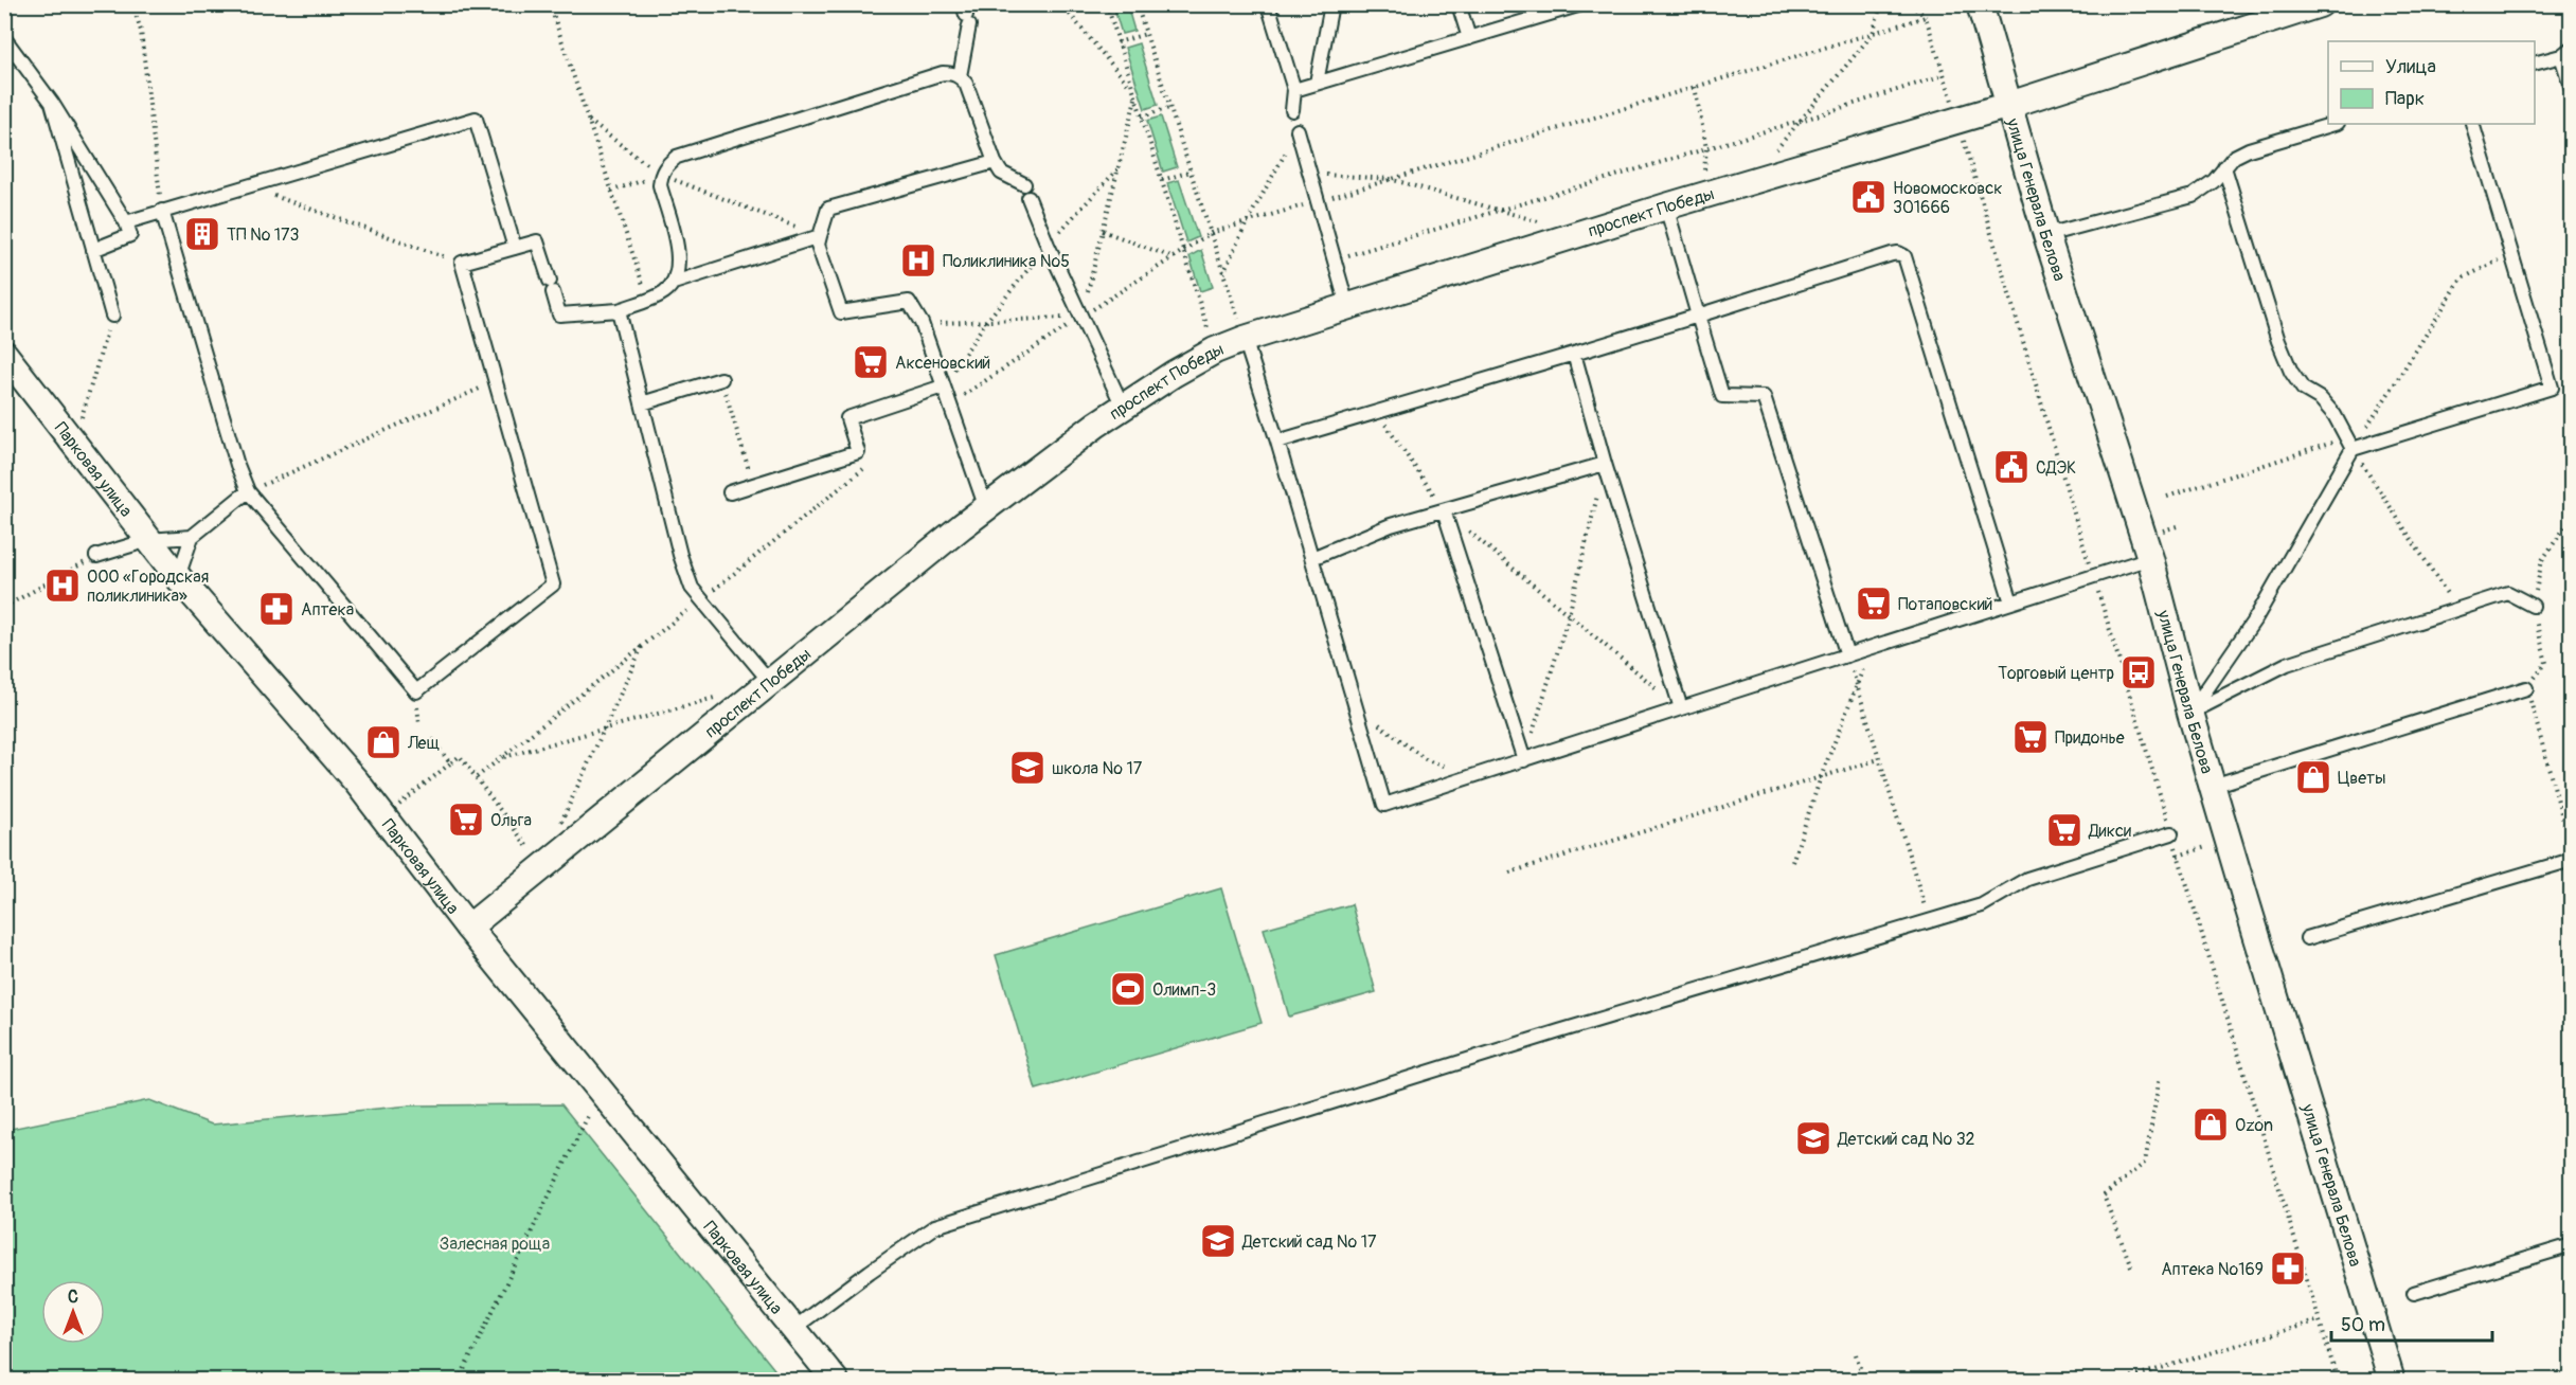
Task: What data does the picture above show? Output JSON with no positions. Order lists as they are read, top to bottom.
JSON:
{
  "streets": {
    "street": ["улица Генерала Белова", "проспект Победы", "Парковая улица"]
  },
  "crossings": [
    ["улица Генерала Белова", "проспект Победы"],
    ["проспект Победы", "Парковая улица"]
  ],
  "parks": ["Залесная роща"],
  "places": {
    "public building": ["Новомосковск 301666", "СДЭК"],
    "building": ["ТП № 173"],
    "hospital": ["Поликлиника №5", "ООО «Городская поликлиника»"],
    "supermarket": [
      "Аксеновский",
      "Потаповский",
      "Придонье",
      "Ольга",
      "Дикси"
    ],
    "pharmacy": ["Аптека", "Аптека №169"],
    "bus stop": ["Торговый центр"],
    "shop": ["Лещ", "Цветы", "Ozon"],
    "school or university": ["школа № 17", "Детский сад № 32", "Детский сад № 17"],
    "sports": ["Олимп-3"]
  },
  "legend": ["Улица", "Парк"],
  "scale_bar": "50 m",
  "north": "top"
}
